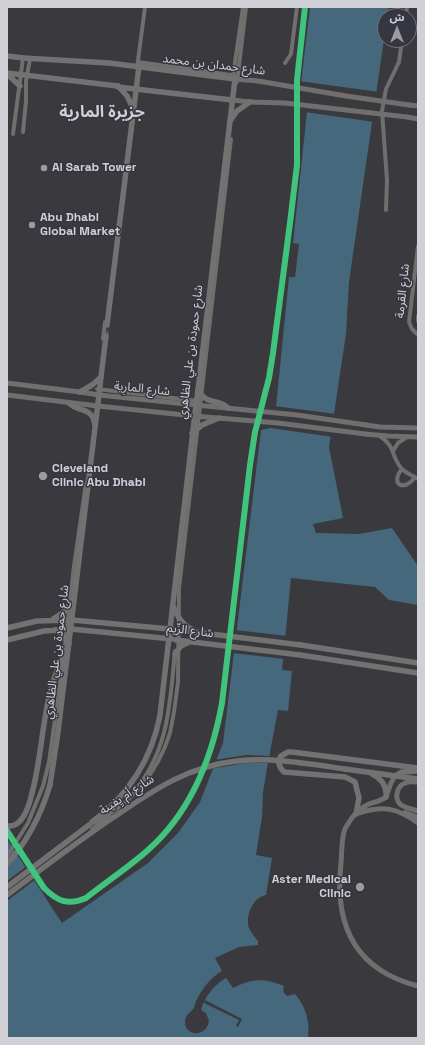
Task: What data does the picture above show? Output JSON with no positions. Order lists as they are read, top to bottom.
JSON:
{
  "streets": {
    "main road": [
      "شارع حمدان بن محمد",
      "شارع حمودة بن علي الظاهري",
      "شارع الرِّيم",
      "شارع أم يِفينة"
    ],
    "street": ["شارع القرمة", "شارع المارِية"]
  },
  "crossings": [
    ["شارع حمدان بن محمد", "شارع حمودة بن علي الظاهري"],
    ["شارع حمودة بن علي الظاهري", "شارع المارِية"],
    ["شارع حمودة بن علي الظاهري", "شارع الرِّيم"]
  ],
  "districts": ["جزيرة المارية"],
  "places": [
    "Al Sarab Tower",
    "Abu Dhabi Global Market",
    "Cleveland Clinic Abu Dhabi",
    "Aster Medical Clinic"
  ],
  "north": "top"
}
